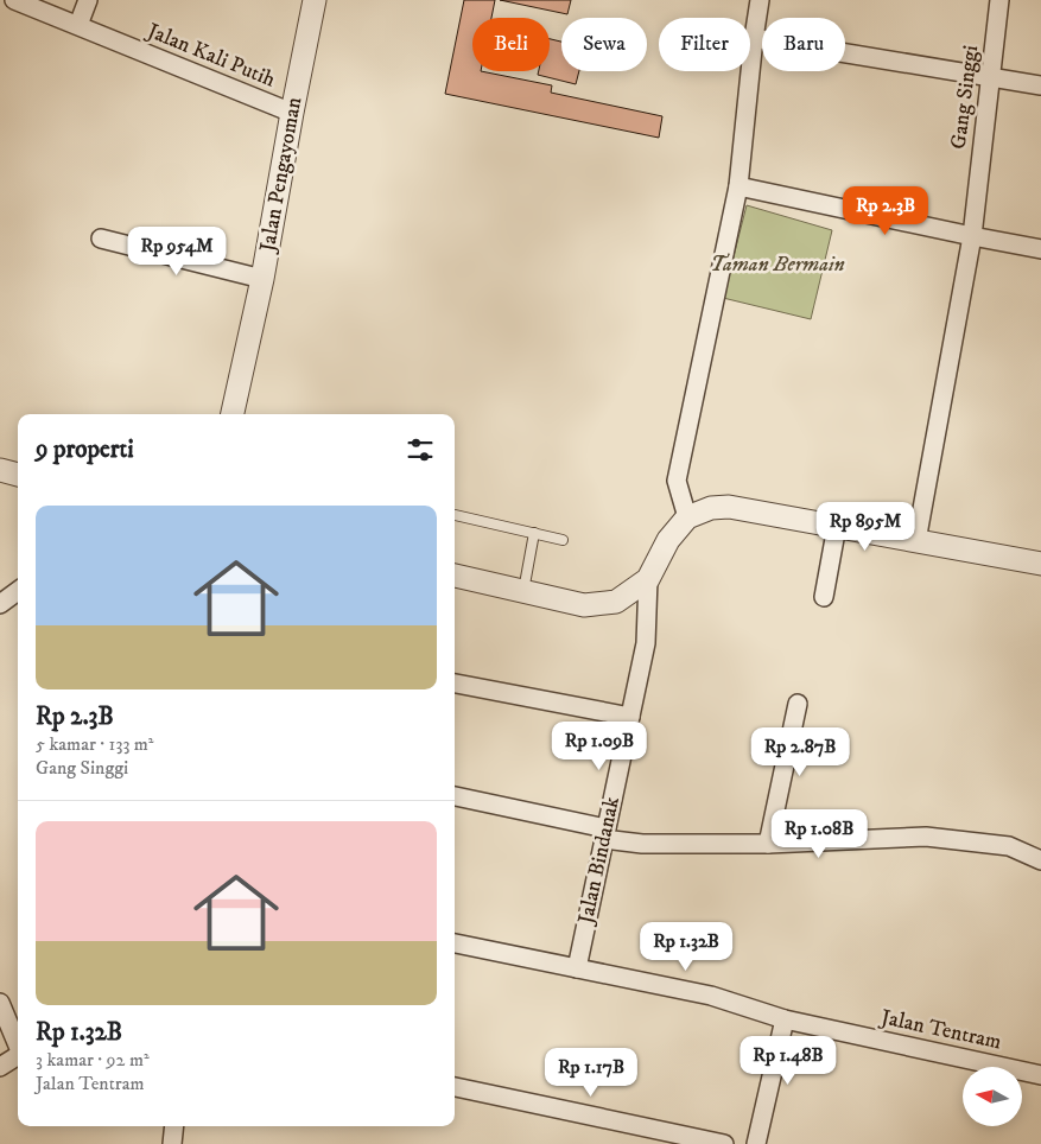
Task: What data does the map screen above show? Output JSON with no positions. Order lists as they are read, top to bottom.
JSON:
{
  "streets": {
    "street": [
      "Jalan Kali Putih",
      "Gang Singgi",
      "Jalan Pengayoman",
      "Jalan Bindanak",
      "Jalan Tentram"
    ]
  },
  "crossings": [
    ["Jalan Kali Putih", "Jalan Pengayoman"],
    ["Jalan Bindanak", "Jalan Tentram"]
  ],
  "parks": ["Taman Bermain"],
  "north": "left",
  "page": {
    "chip": [
      "Beli",
      "Sewa",
      "Filter",
      "Baru"
    ],
    "price": [
      "Rp 2.3B",
      "Rp 954M",
      "Rp 895M",
      "Rp 1.09B",
      "Rp 2.87B",
      "Rp 1.08B",
      "Rp 1.32B",
      "Rp 1.48B",
      "Rp 1.17B"
    ],
    "heading": "9 properti",
    "list": [
      {
        "name": "Rp 2.3B",
        "note": "5 kamar · 133 m² · Gang Singgi"
      },
      {
        "name": "Rp 1.32B",
        "note": "3 kamar · 92 m² · Jalan Tentram"
      }
    ]
  }
}
